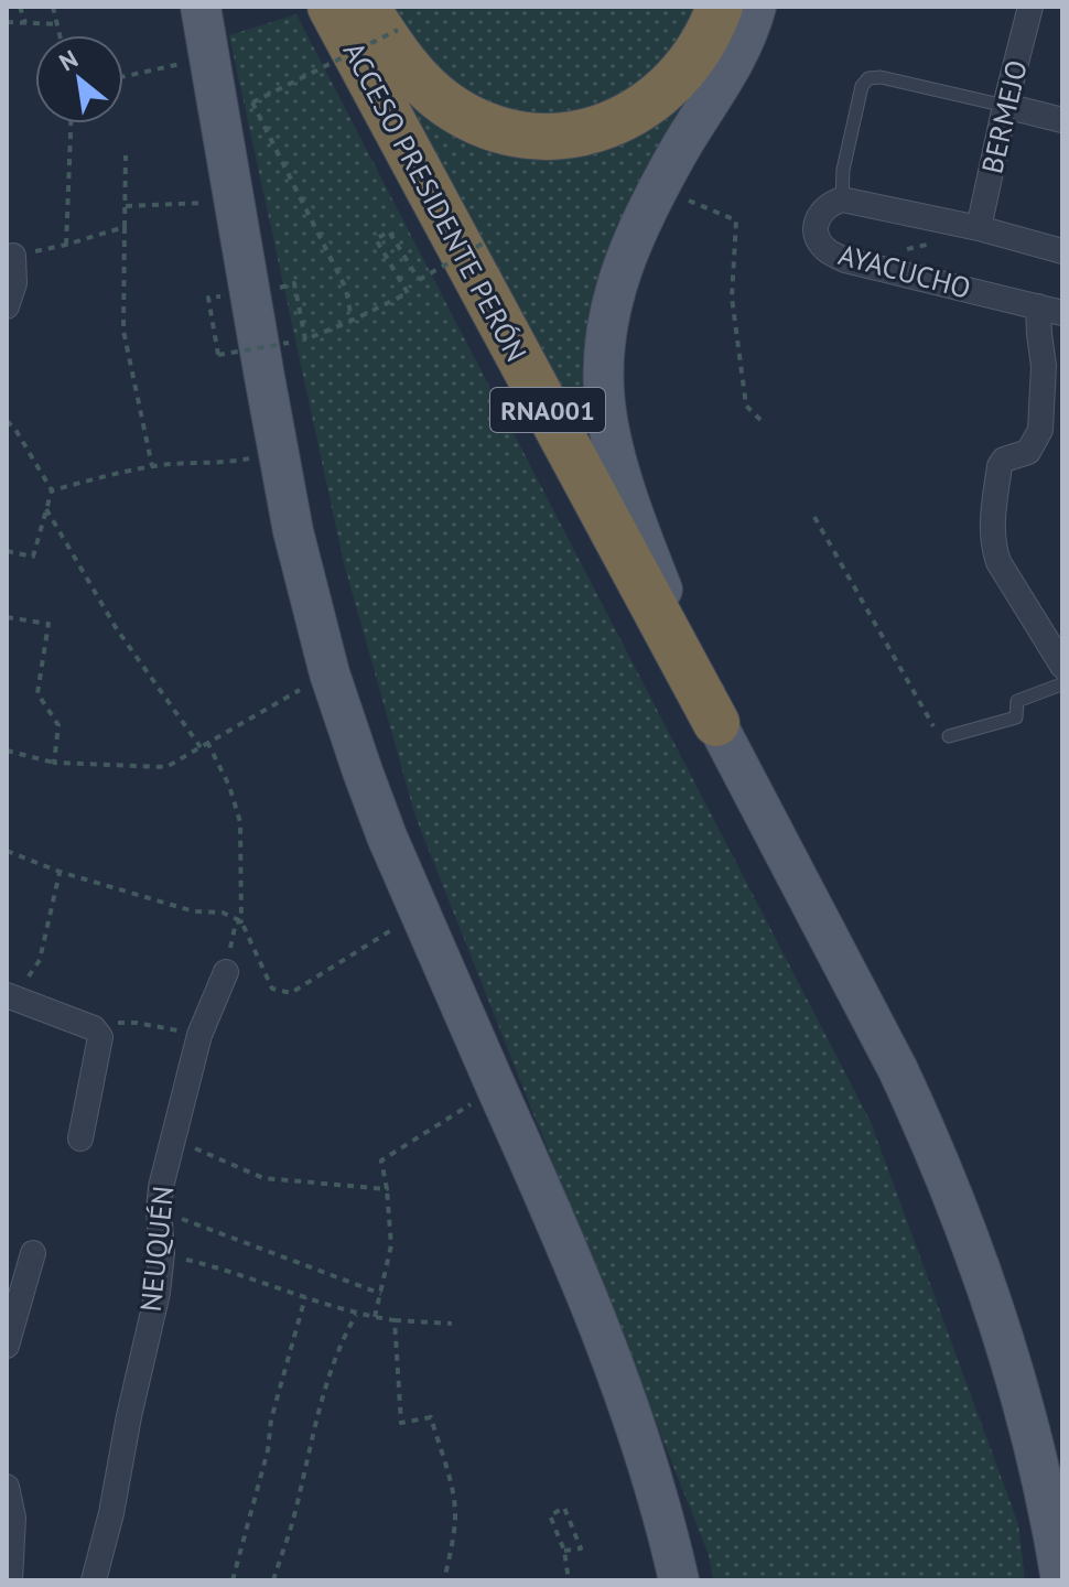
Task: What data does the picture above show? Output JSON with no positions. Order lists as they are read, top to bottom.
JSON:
{
  "streets": {
    "highway": ["ACCESO PRESIDENTE PERÓN", "RNA001"],
    "street": ["BERMEJO", "AYACUCHO", "NEUQUÉN"]
  },
  "crossings": [
    ["BERMEJO", "AYACUCHO"]
  ],
  "north": "top left"
}
